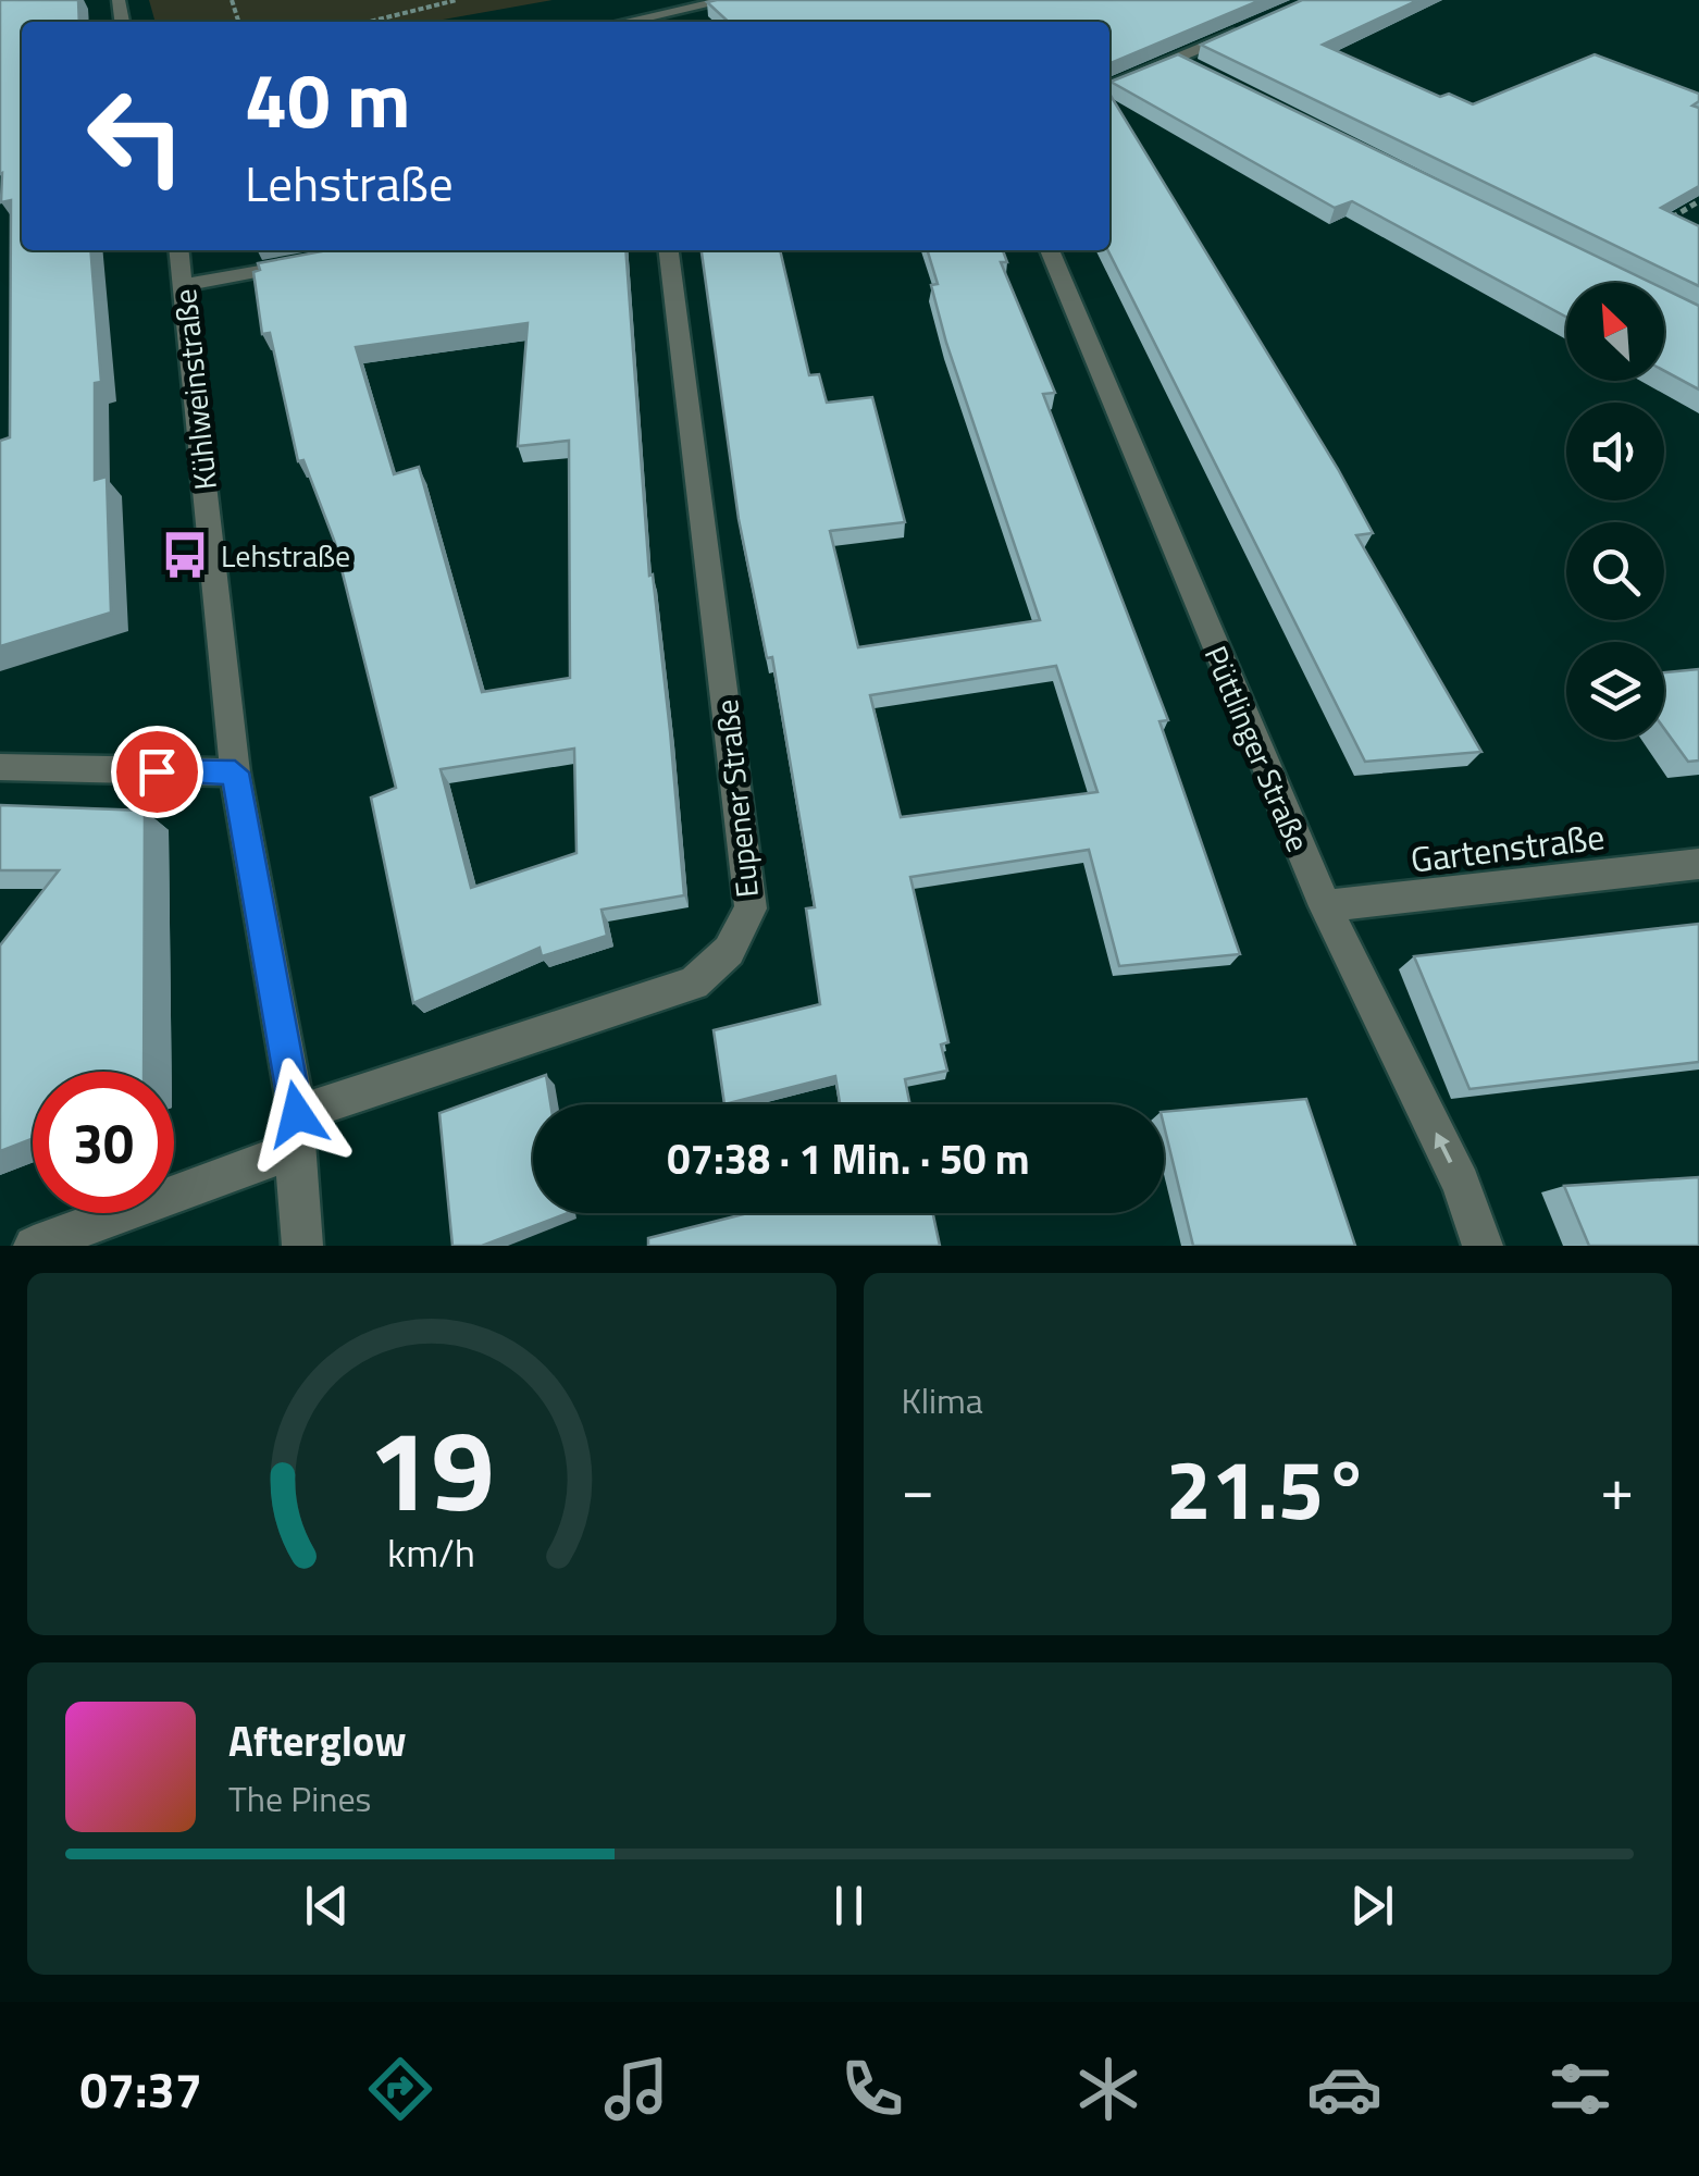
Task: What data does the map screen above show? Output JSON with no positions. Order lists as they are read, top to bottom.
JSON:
{
  "streets": {
    "street": [
      "Kühlweinstraße",
      "Püttlinger Straße",
      "Eupener Straße",
      "Gartenstraße"
    ]
  },
  "crossings": [
    ["Kühlweinstraße", "Eupener Straße"],
    ["Püttlinger Straße", "Gartenstraße"]
  ],
  "places": {
    "bus stop": ["Lehstraße"]
  },
  "north": "top left",
  "page": {
    "turn": ["40 m", "Lehstraße"],
    "limit": "30",
    "trip": "07:38 · 1 Min. · 50 m",
    "tile": "Klima",
    "heat": ["−", "21.5°", "+"],
    "song": ["Afterglow", "The Pines"],
    "tabs": "07:37",
    "gauge": ["19", "km/h"]
  }
}
